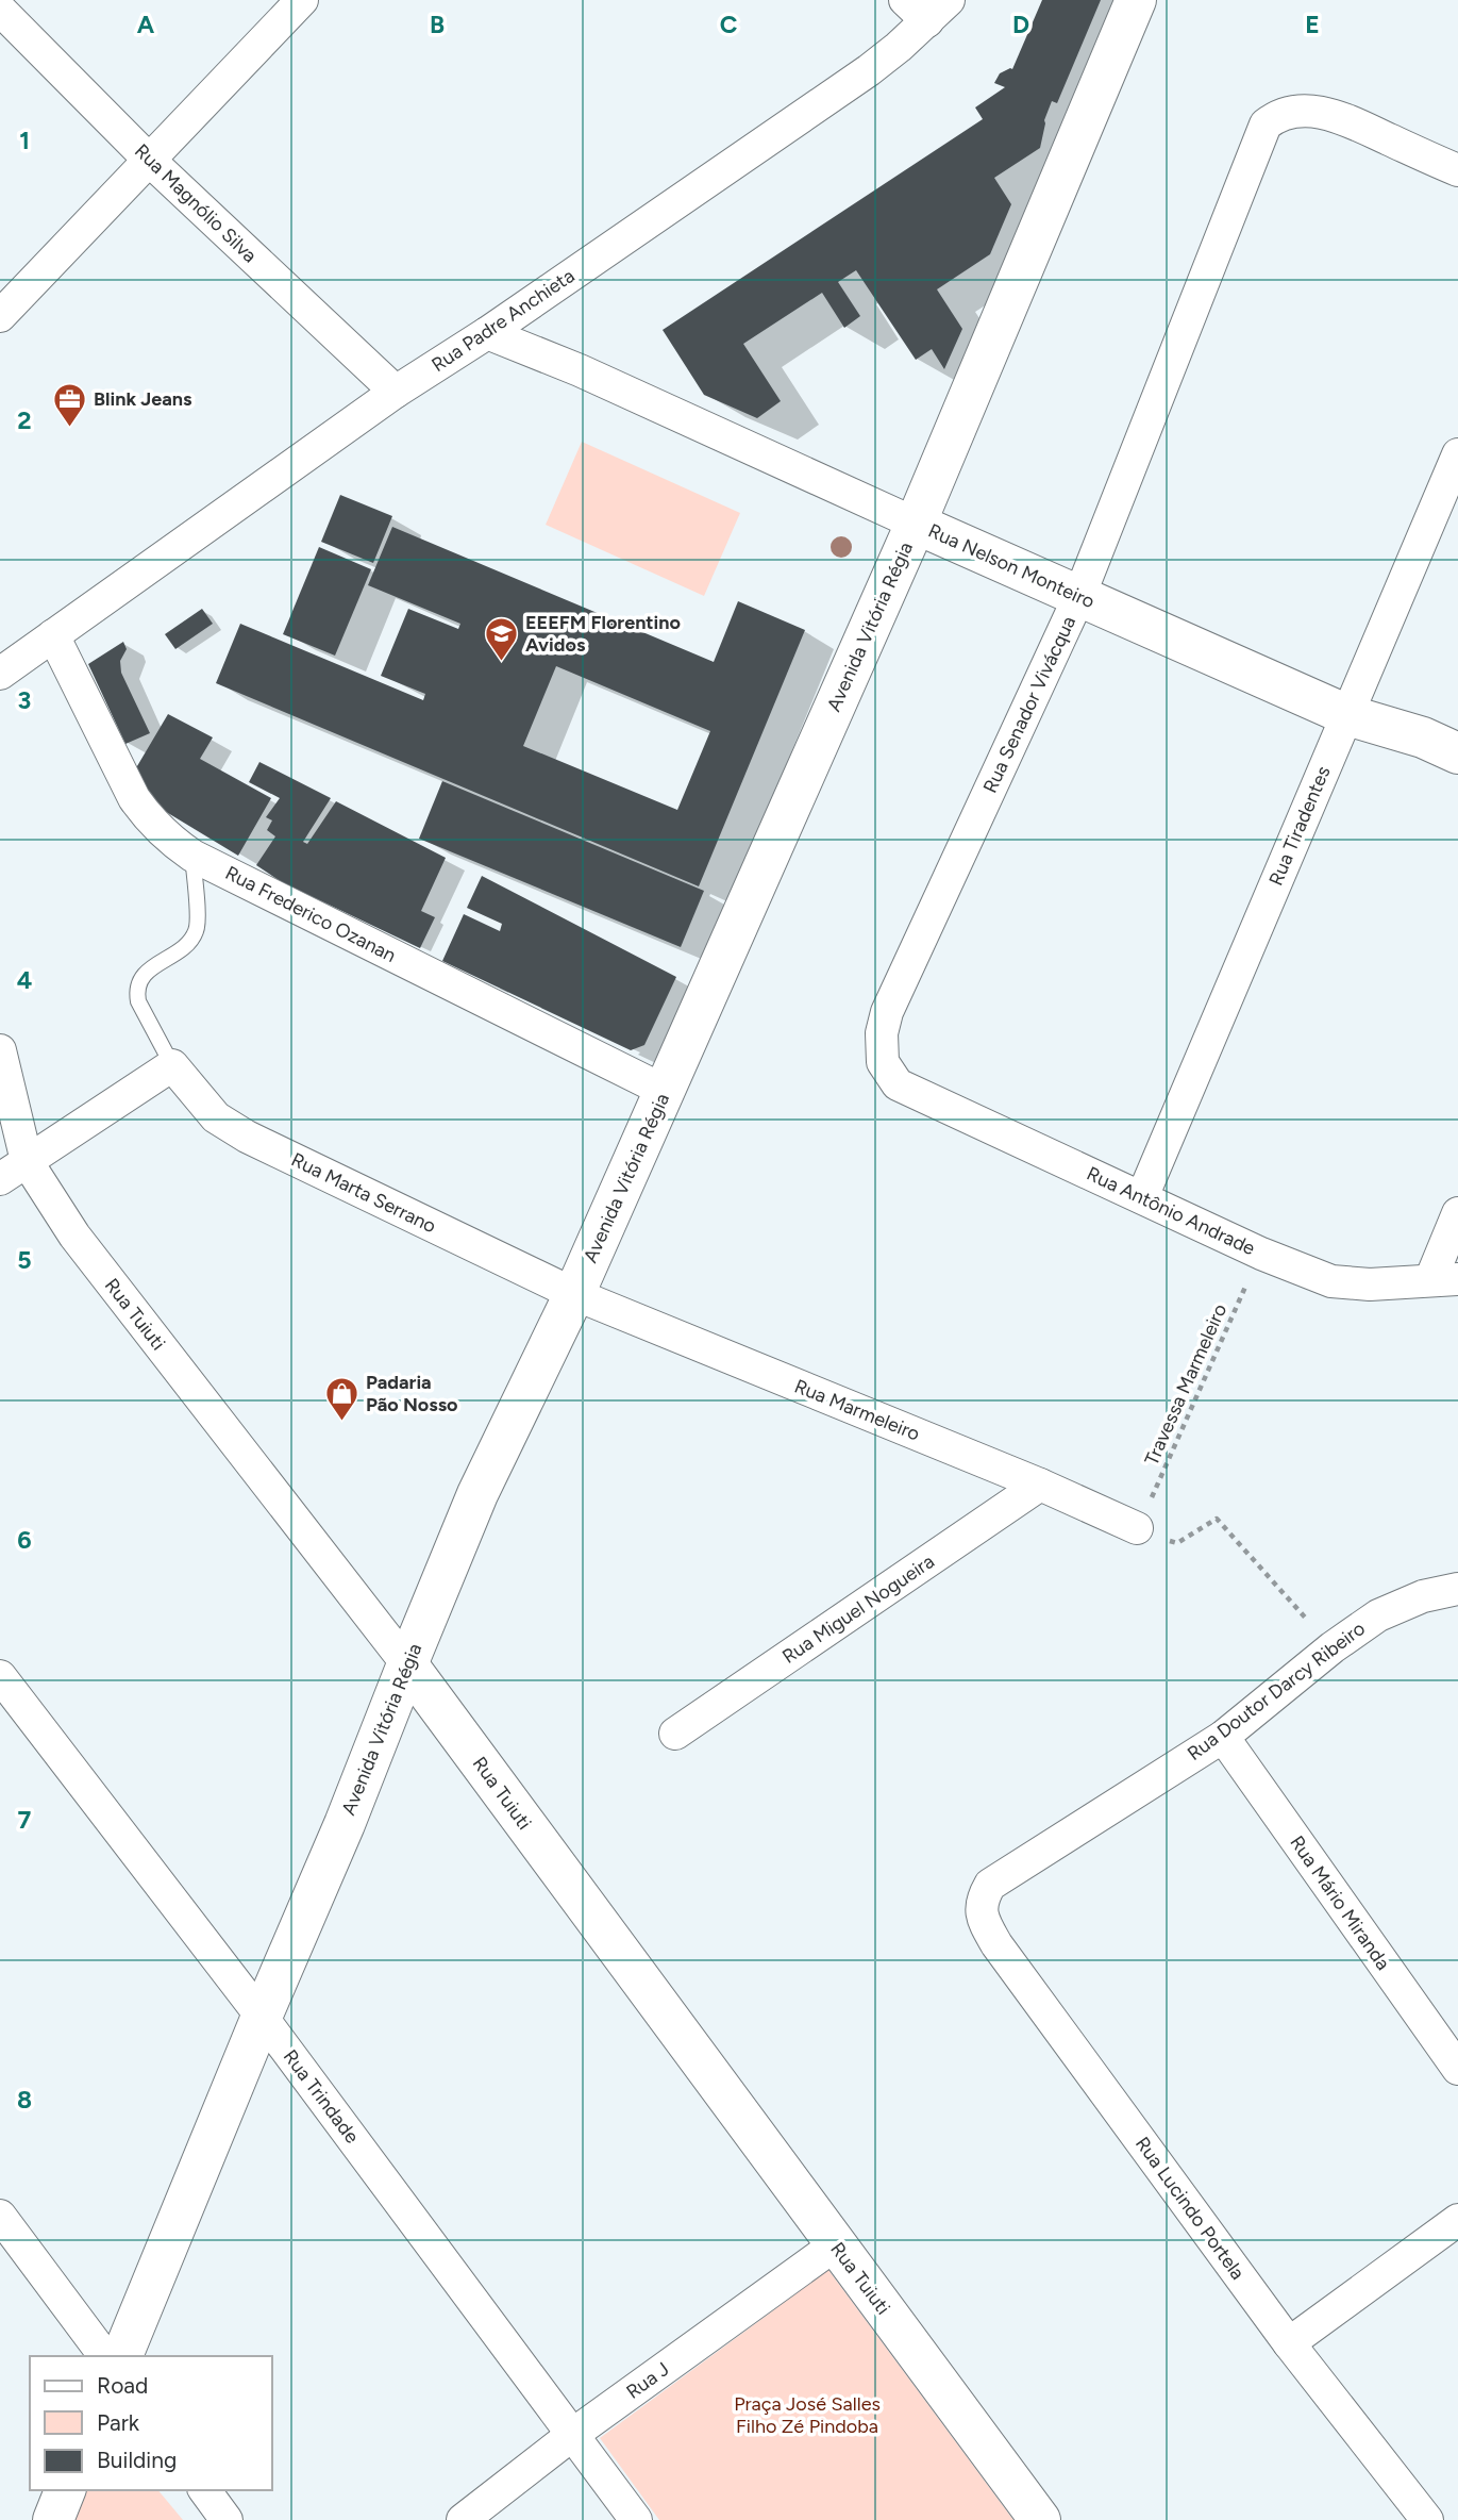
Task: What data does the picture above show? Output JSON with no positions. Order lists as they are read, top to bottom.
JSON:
{
  "streets": {
    "street": [
      "Rua Magnólio Silva",
      "Rua Padre Anchieta",
      "Rua Nelson Monteiro",
      "Avenida Vitória Régia",
      "Rua Senador Vivácqua",
      "Rua Tiradentes",
      "Rua Frederico Ozanan",
      "Rua Marta Serrano",
      "Rua Antônio Andrade",
      "Rua Tuiuti",
      "Rua Marmeleiro",
      "Rua Miguel Nogueira",
      "Rua Doutor Darcy Ribeiro",
      "Rua Mário Miranda",
      "Rua Trindade",
      "Rua Lucindo Portela",
      "Rua J"
    ],
    "path": ["Travessa Marmeleiro"]
  },
  "crossings": [
    ["Rua Magnólio Silva", "Rua Padre Anchieta"],
    ["Rua Padre Anchieta", "Rua Nelson Monteiro"],
    ["Rua Padre Anchieta", "Rua Frederico Ozanan"],
    ["Rua Nelson Monteiro", "Avenida Vitória Régia"],
    ["Rua Nelson Monteiro", "Rua Senador Vivácqua"],
    ["Rua Nelson Monteiro", "Rua Tiradentes"],
    ["Avenida Vitória Régia", "Rua Frederico Ozanan"],
    ["Avenida Vitória Régia", "Rua Marta Serrano"],
    ["Avenida Vitória Régia", "Rua Tuiuti"],
    ["Avenida Vitória Régia", "Rua Marmeleiro"],
    ["Avenida Vitória Régia", "Rua Trindade"],
    ["Rua Senador Vivácqua", "Rua Antônio Andrade"],
    ["Rua Tiradentes", "Rua Antônio Andrade"],
    ["Rua Marta Serrano", "Rua Marmeleiro"],
    ["Rua Antônio Andrade", "Travessa Marmeleiro"],
    ["Rua Tuiuti", "Rua J"],
    ["Travessa Marmeleiro", "Rua Marmeleiro"],
    ["Rua Marmeleiro", "Rua Miguel Nogueira"],
    ["Rua Doutor Darcy Ribeiro", "Rua Mário Miranda"],
    ["Rua Doutor Darcy Ribeiro", "Rua Lucindo Portela"],
    ["Rua Trindade", "Rua J"]
  ],
  "parks": ["Praça José Salles Filho Zé Pindoba"],
  "places": {
    "office": ["Blink Jeans"],
    "school or university": ["EEEFM Florentino Avidos"],
    "shop": ["Padaria Pão Nosso"]
  },
  "legend": ["Road", "Park", "Building"],
  "grid": {
    "columns": [
      "A",
      "B",
      "C",
      "D",
      "E"
    ],
    "rows": [
      "1",
      "2",
      "3",
      "4",
      "5",
      "6",
      "7",
      "8"
    ]
  }
}
